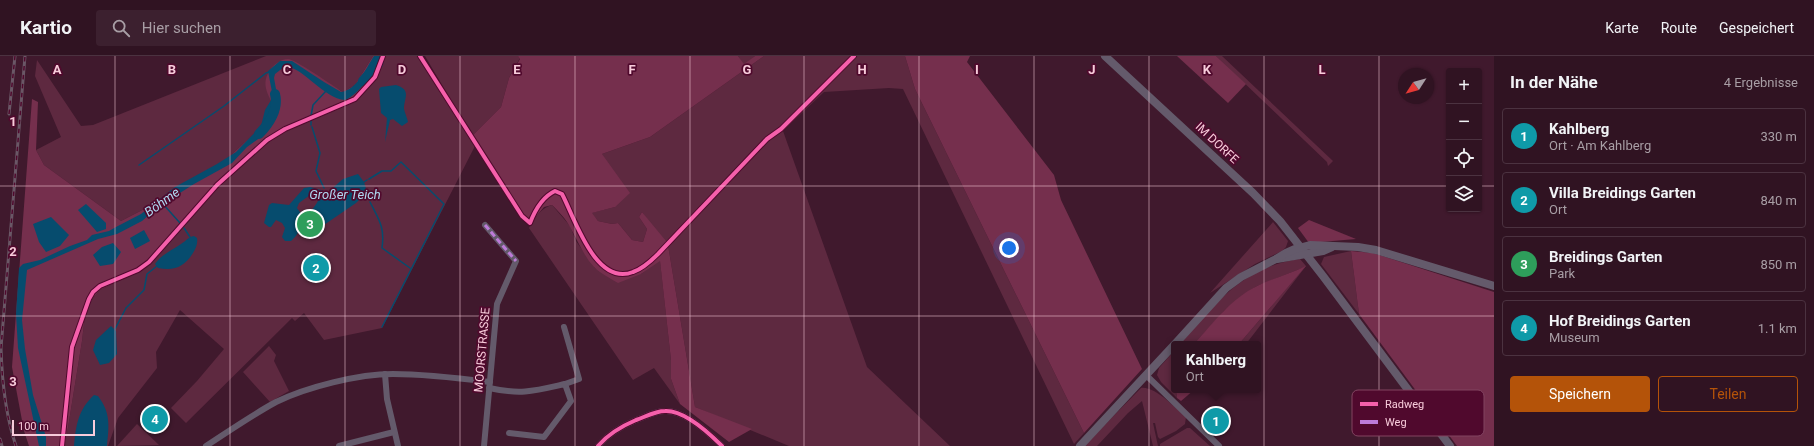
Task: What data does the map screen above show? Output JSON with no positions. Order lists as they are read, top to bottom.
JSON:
{
  "streets": {
    "street": ["IM DORFE", "MOORSTRASSE"]
  },
  "water": ["Großer Teich", "Böhme"],
  "legend": ["Radweg", "Weg"],
  "scale_bar": "100 m",
  "north": "bottom left",
  "page": {
    "header": "Kartio",
    "search": "Hier suchen",
    "nav": ["Karte", "Route", "Gespeichert"],
    "heading": ["In der Nähe", "4 Ergebnisse"],
    "map_buttons": ["+", "−"],
    "list": [
      {
        "mark": "1",
        "name": "Kahlberg",
        "note": "Ort · Am Kahlberg",
        "value": "330 m"
      },
      {
        "mark": "2",
        "name": "Villa Breidings Garten",
        "note": "Ort",
        "value": "840 m"
      },
      {
        "mark": "3",
        "name": "Breidings Garten",
        "note": "Park",
        "value": "850 m"
      },
      {
        "mark": "4",
        "name": "Hof Breidings Garten",
        "note": "Museum",
        "value": "1.1 km"
      }
    ],
    "pins": [
      "3",
      "2",
      "4",
      "1"
    ],
    "popup": ["Kahlberg", "Ort"],
    "buttons": ["Speichern", "Teilen"],
    "scale": "100 m"
  },
  "grid": {
    "columns": [
      "A",
      "B",
      "C",
      "D",
      "E",
      "F",
      "G",
      "H",
      "I",
      "J",
      "K",
      "L"
    ],
    "rows": ["1", "2", "3"]
  }
}
